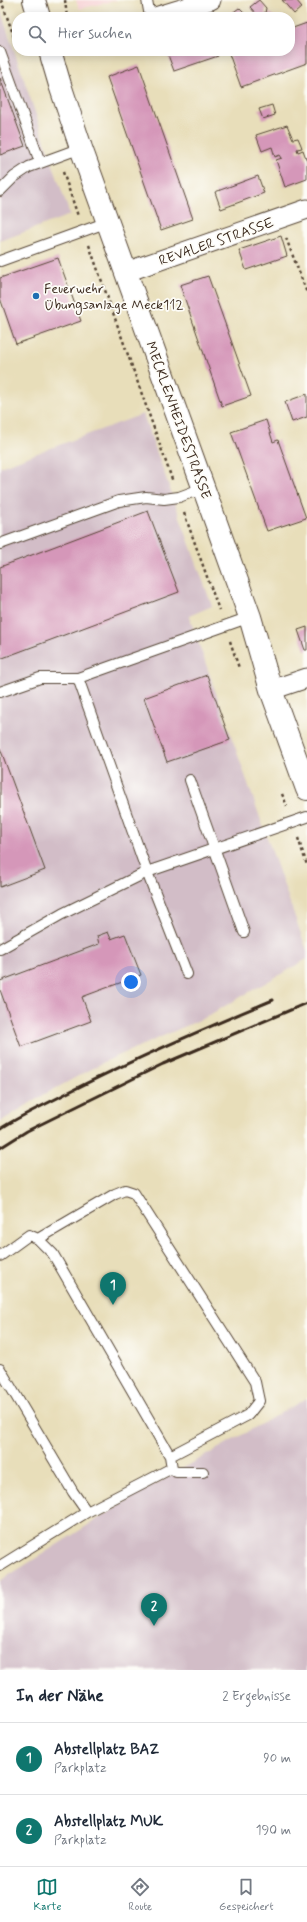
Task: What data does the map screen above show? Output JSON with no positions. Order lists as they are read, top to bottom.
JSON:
{
  "streets": {
    "main road": ["MECKLENHEIDESTRASSE"],
    "street": ["REVALER STRASSE"]
  },
  "crossings": [
    ["REVALER STRASSE", "MECKLENHEIDESTRASSE"]
  ],
  "places": ["Feuerwehr Übungsanlage Meck112"],
  "page": {
    "search": "Hier suchen",
    "pins": ["1", "2"],
    "heading": ["In der Nähe", "2 Ergebnisse"],
    "list": [
      {
        "mark": "1",
        "name": "Abstellplatz BAZ",
        "note": "Parkplatz",
        "value": "90 m"
      },
      {
        "mark": "2",
        "name": "Abstellplatz MUK",
        "note": "Parkplatz",
        "value": "190 m"
      }
    ],
    "nav": ["Karte", "Route", "Gespeichert"]
  }
}
